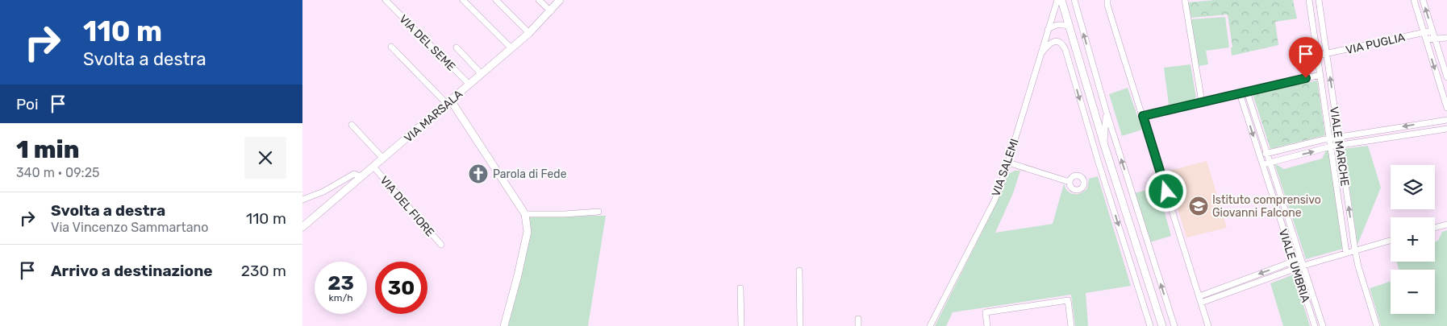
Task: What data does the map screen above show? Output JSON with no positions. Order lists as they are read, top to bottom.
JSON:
{
  "streets": {
    "main road": ["VIA MARSALA"],
    "street": [
      "VIA DEL SEME",
      "VIA PUGLIA",
      "VIALE MARCHE",
      "VIA SALEMI",
      "VIA DEL FIORE",
      "VIALE UMBRIA"
    ]
  },
  "crossings": [
    ["VIA DEL SEME", "VIA MARSALA"],
    ["VIA PUGLIA", "VIALE MARCHE"],
    ["VIA MARSALA", "VIA DEL FIORE"]
  ],
  "places": {
    "church": ["Parola di Fede"],
    "school or university": ["Istituto comprensivo Giovanni Falcone"]
  },
  "page": {
    "turn": ["110 m", "Svolta a destra"],
    "then": "Poi",
    "heading": ["1 min", "340 m · 09:25"],
    "map_buttons": ["+", "−"],
    "list": [
      {
        "name": "Svolta a destra",
        "note": "Via Vincenzo Sammartano",
        "value": "110 m"
      },
      {
        "name": "Arrivo a destinazione",
        "value": "230 m"
      }
    ],
    "speed": "23 km/h",
    "limit": "30"
  }
}
